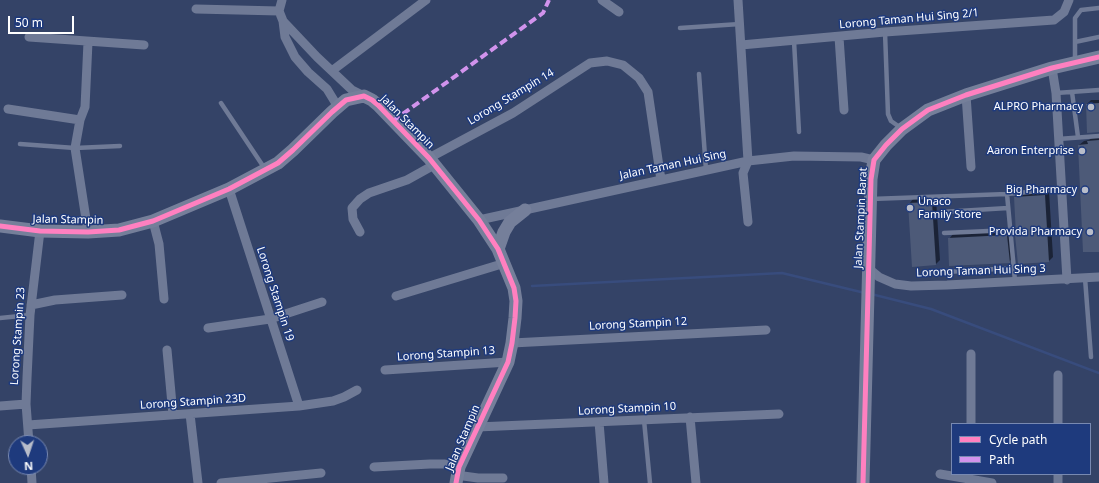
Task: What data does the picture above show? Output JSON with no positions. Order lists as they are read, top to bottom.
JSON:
{
  "streets": {
    "street": [
      "Lorong Taman Hui Sing 2/1",
      "Lorong Stampin 14",
      "Jalan Stampin",
      "Jalan Taman Hui Sing",
      "Jalan Stampin Barat",
      "Lorong Taman Hui Sing 3",
      "Lorong Stampin 19",
      "Lorong Stampin 12",
      "Lorong Stampin 23",
      "Lorong Stampin 13",
      "Lorong Stampin 23D",
      "Lorong Stampin 10"
    ]
  },
  "crossings": [
    ["Lorong Stampin 14", "Jalan Stampin"],
    ["Lorong Stampin 14", "Jalan Taman Hui Sing"],
    ["Jalan Stampin", "Jalan Taman Hui Sing"],
    ["Jalan Stampin", "Lorong Stampin 19"],
    ["Jalan Stampin", "Lorong Stampin 12"],
    ["Jalan Stampin", "Lorong Stampin 23"],
    ["Jalan Stampin", "Lorong Stampin 13"],
    ["Jalan Stampin", "Lorong Stampin 10"],
    ["Jalan Taman Hui Sing", "Jalan Stampin Barat"],
    ["Jalan Stampin Barat", "Lorong Taman Hui Sing 3"],
    ["Lorong Stampin 19", "Lorong Stampin 23D"],
    ["Lorong Stampin 23", "Lorong Stampin 23D"]
  ],
  "places": [
    "ALPRO Pharmacy",
    "Aaron Enterprise",
    "Big Pharmacy",
    "Unaco Family Store",
    "Provida Pharmacy"
  ],
  "legend": ["Cycle path", "Path"],
  "scale_bar": "50 m",
  "north": "bottom"
}
